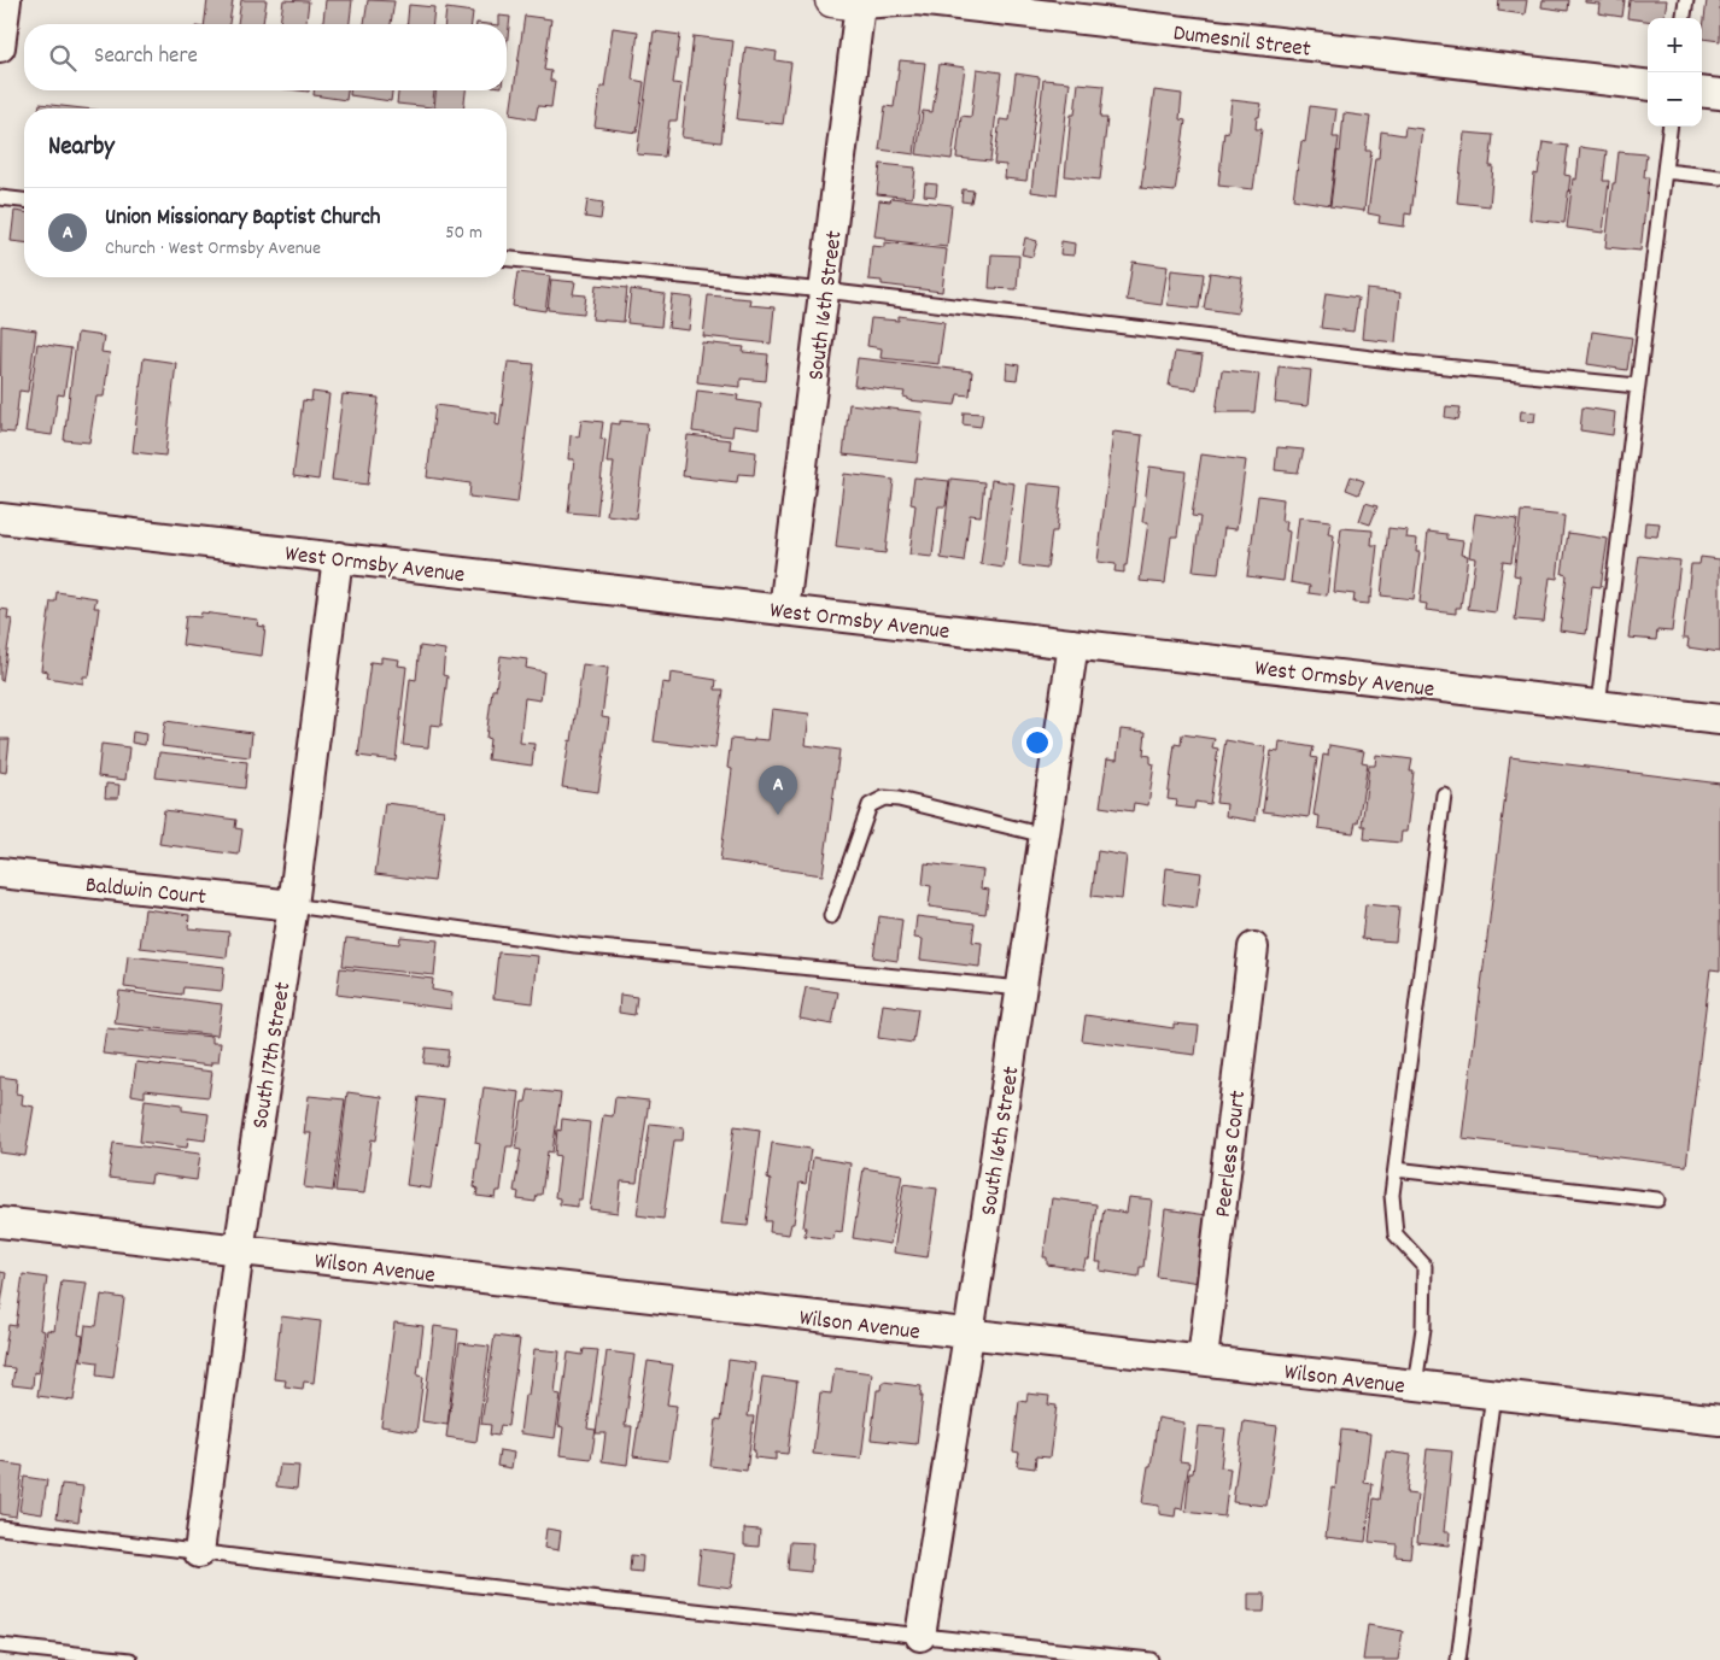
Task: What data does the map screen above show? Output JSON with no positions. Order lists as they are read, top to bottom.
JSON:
{
  "streets": {
    "street": [
      "Dumesnil Street",
      "South 16th Street",
      "West Ormsby Avenue",
      "Baldwin Court",
      "South 17th Street",
      "Peerless Court",
      "Wilson Avenue"
    ]
  },
  "crossings": [
    ["Dumesnil Street", "South 16th Street"],
    ["South 16th Street", "West Ormsby Avenue"],
    ["South 16th Street", "Wilson Avenue"],
    ["West Ormsby Avenue", "South 17th Street"],
    ["Baldwin Court", "South 17th Street"],
    ["South 17th Street", "Wilson Avenue"],
    ["Peerless Court", "Wilson Avenue"]
  ],
  "page": {
    "map_buttons": ["+", "−"],
    "search": "Search here",
    "heading": "Nearby",
    "list": [
      {
        "mark": "A",
        "name": "Union Missionary Baptist Church",
        "note": "Church · West Ormsby Avenue",
        "value": "50 m"
      }
    ],
    "pins": "A"
  }
}
